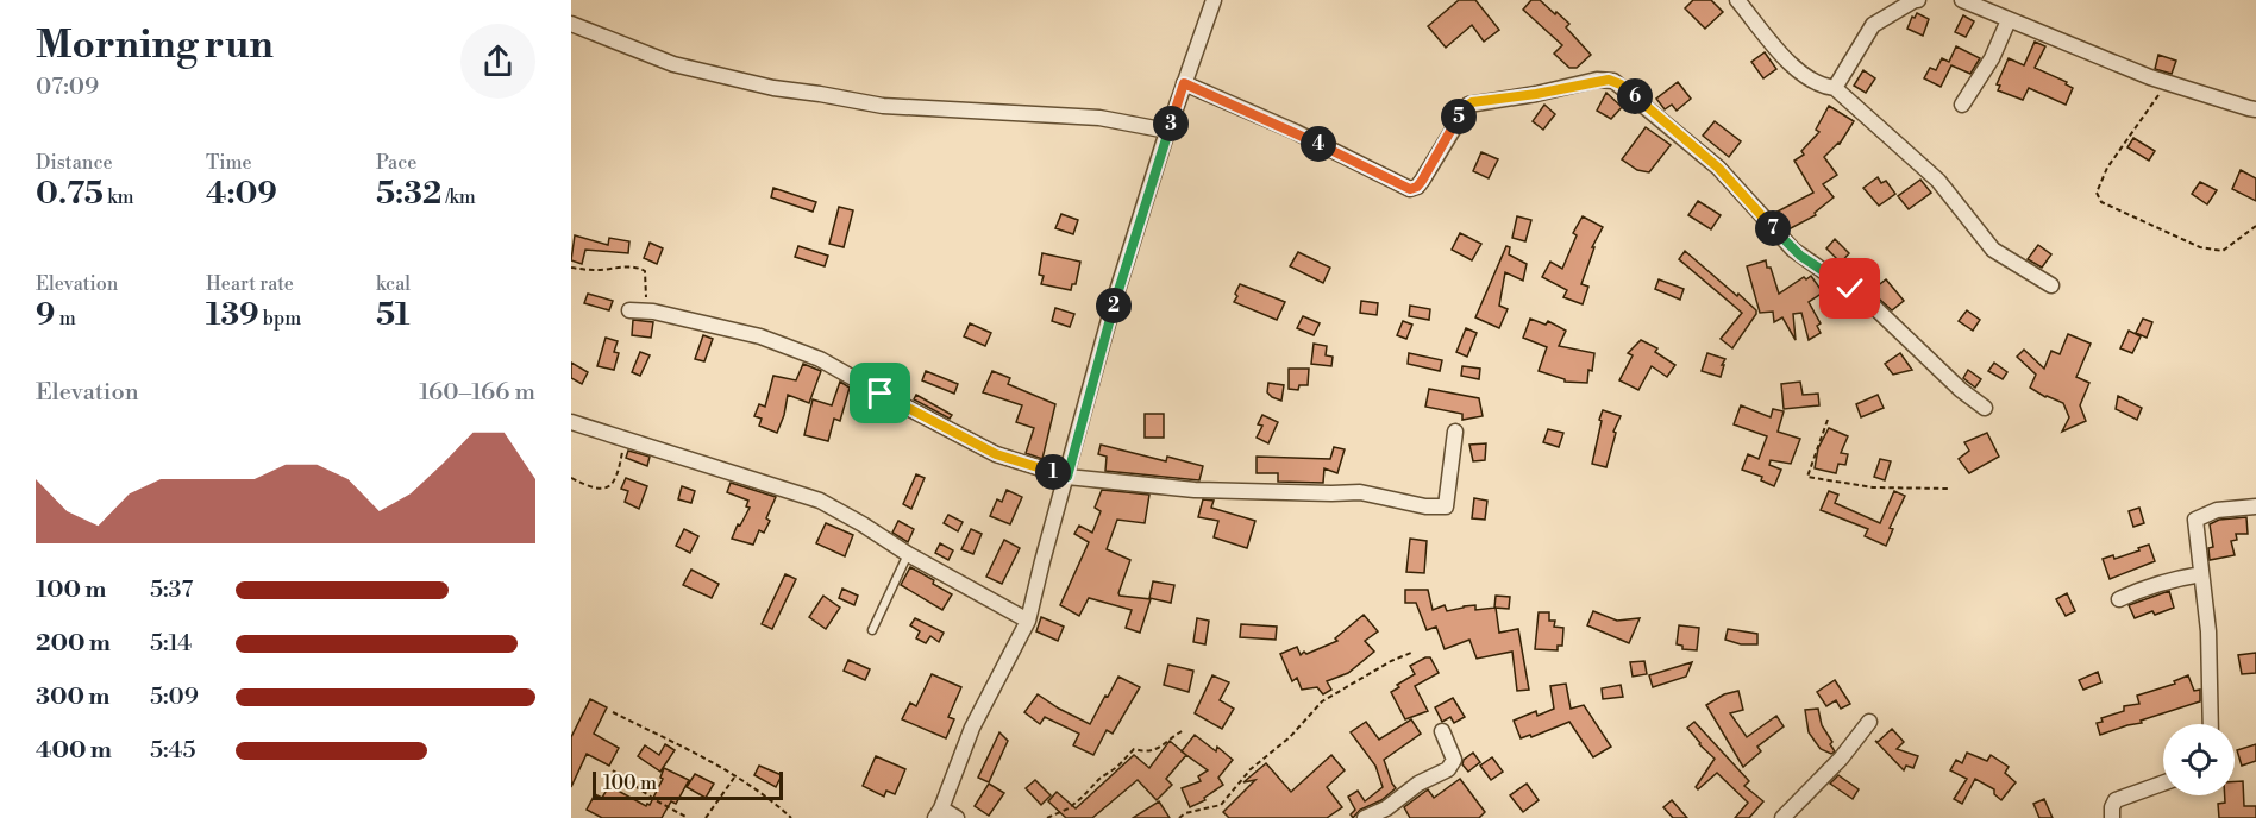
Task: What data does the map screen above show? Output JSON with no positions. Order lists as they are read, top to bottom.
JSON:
{
  "scale_bar": "100 m",
  "page": {
    "heading": ["Morning run", "07:09"],
    "pins": [
      "6",
      "5",
      "3",
      "4",
      "7",
      "2",
      "1"
    ],
    "stats": [
      ["Distance", "0.75 km"],
      ["Time", "4:09"],
      ["Pace", "5:32 /km"],
      ["Elevation", "9 m"],
      ["Heart rate", "139 bpm"],
      ["kcal", "51"]
    ],
    "chart": ["Elevation", "160–166 m"],
    "list": [
      {
        "name": "100 m",
        "note": "5:37"
      },
      {
        "name": "200 m",
        "note": "5:14"
      },
      {
        "name": "300 m",
        "note": "5:09"
      },
      {
        "name": "400 m",
        "note": "5:45"
      }
    ],
    "scale": "100 m"
  }
}
